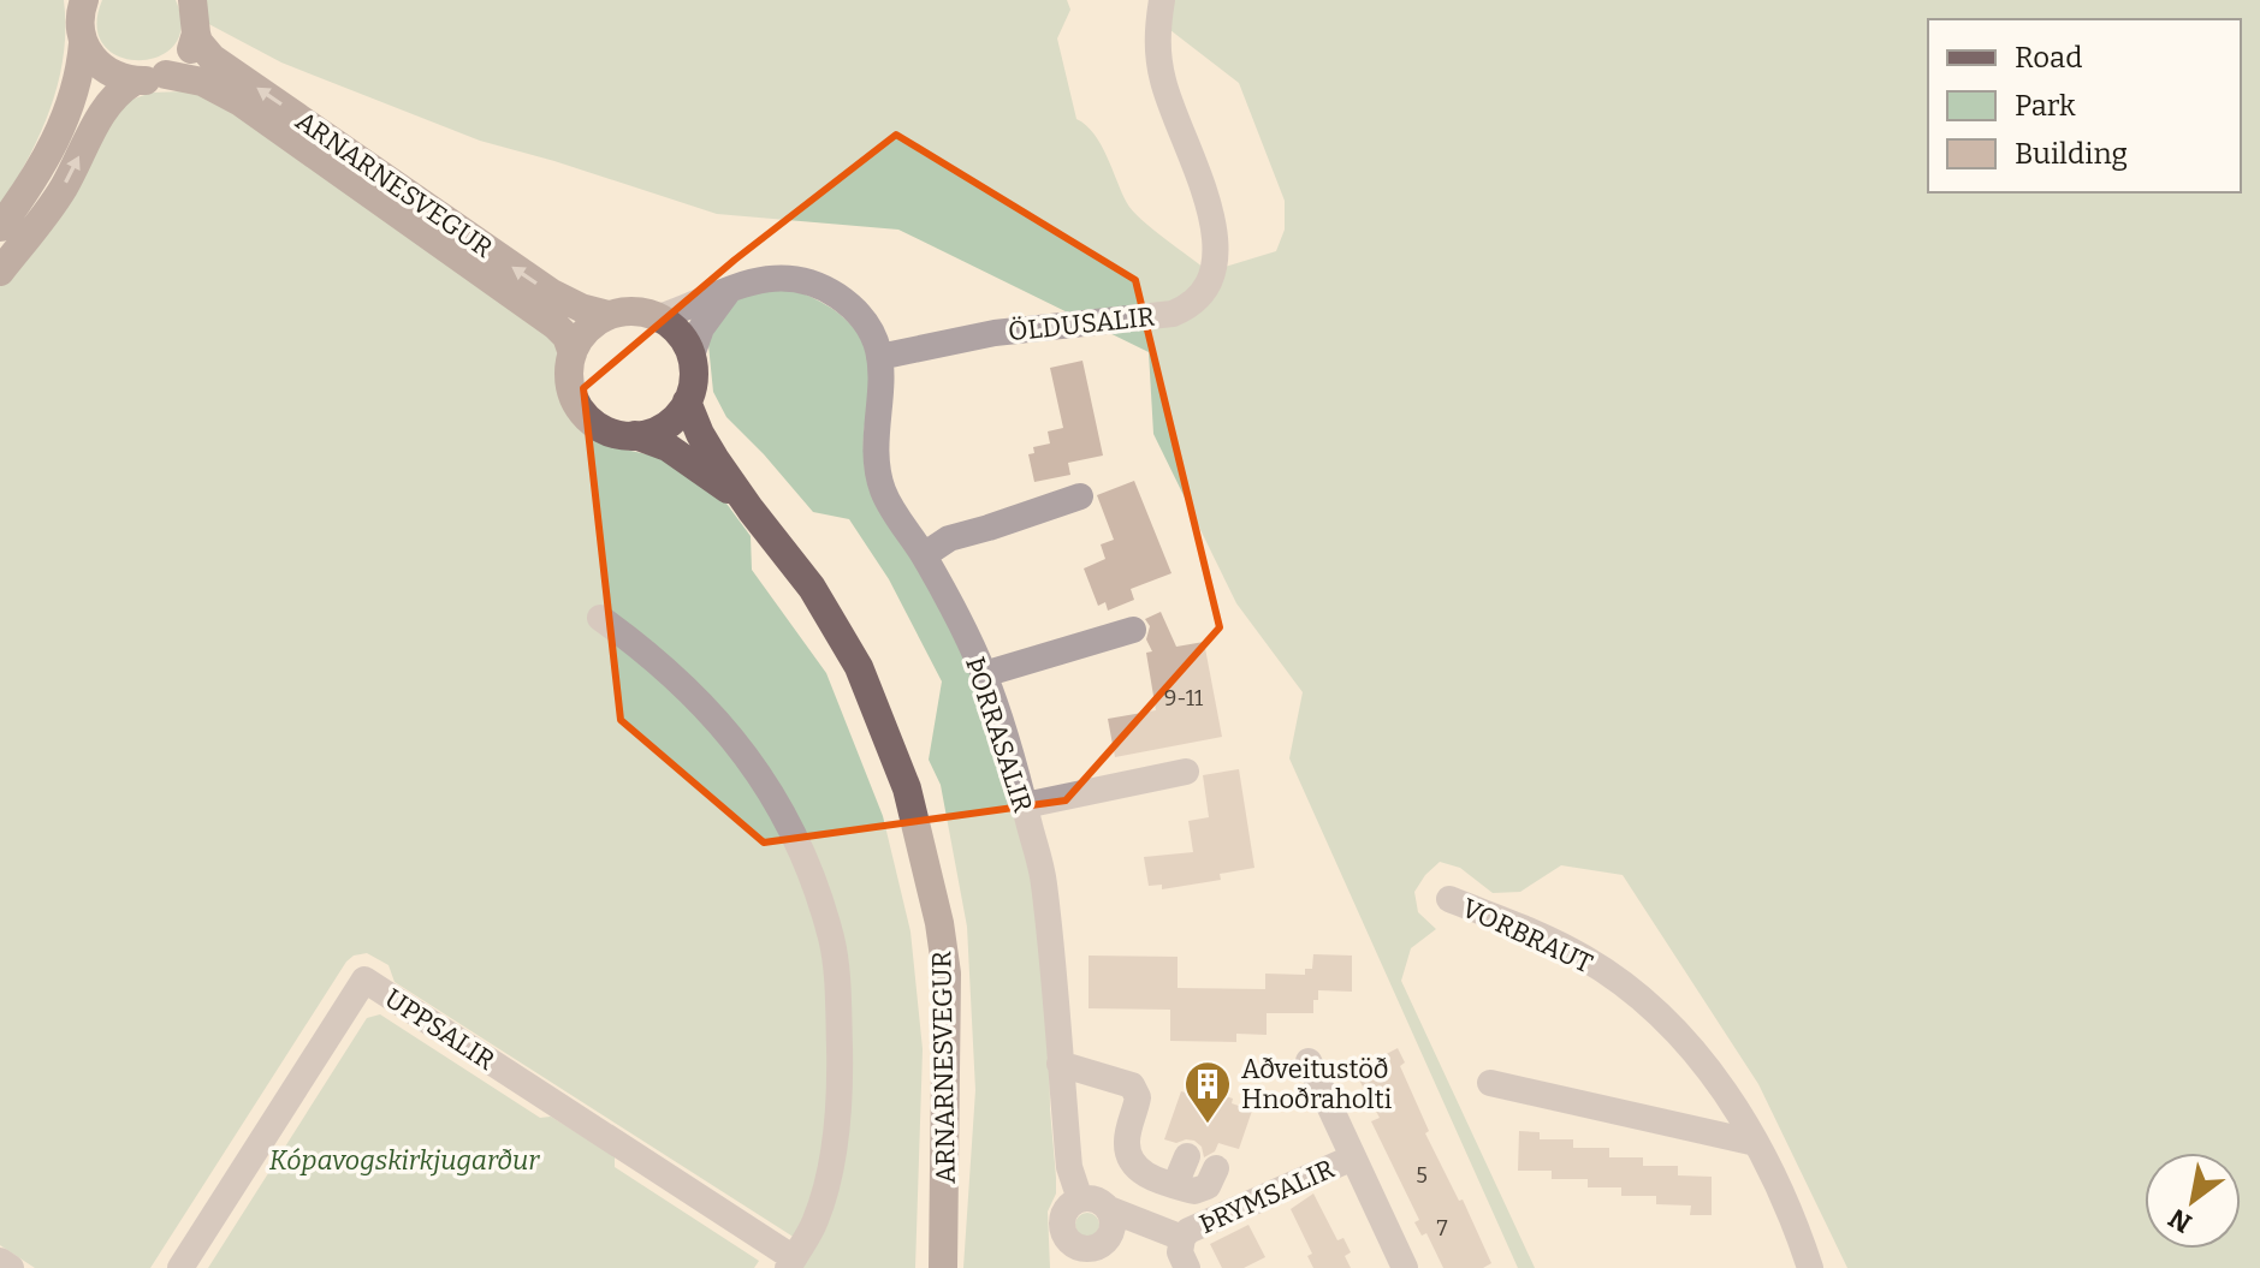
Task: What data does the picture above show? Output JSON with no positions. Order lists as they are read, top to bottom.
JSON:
{
  "streets": {
    "main road": ["ARNARNESVEGUR"],
    "street": [
      "ÖLDUSALIR",
      "ÞORRASALIR",
      "VORBRAUT",
      "UPPSALIR",
      "ÞRYMSALIR"
    ]
  },
  "crossings": [
    ["ARNARNESVEGUR", "ÞORRASALIR"],
    ["ÖLDUSALIR", "ÞORRASALIR"]
  ],
  "parks": ["Kópavogskirkjugarður"],
  "places": {
    "building": ["Aðveitustöð Hnoðraholti"]
  },
  "house_numbers": ["9-11", "5", "7"],
  "legend": ["Road", "Park", "Building"],
  "north": "bottom left"
}
